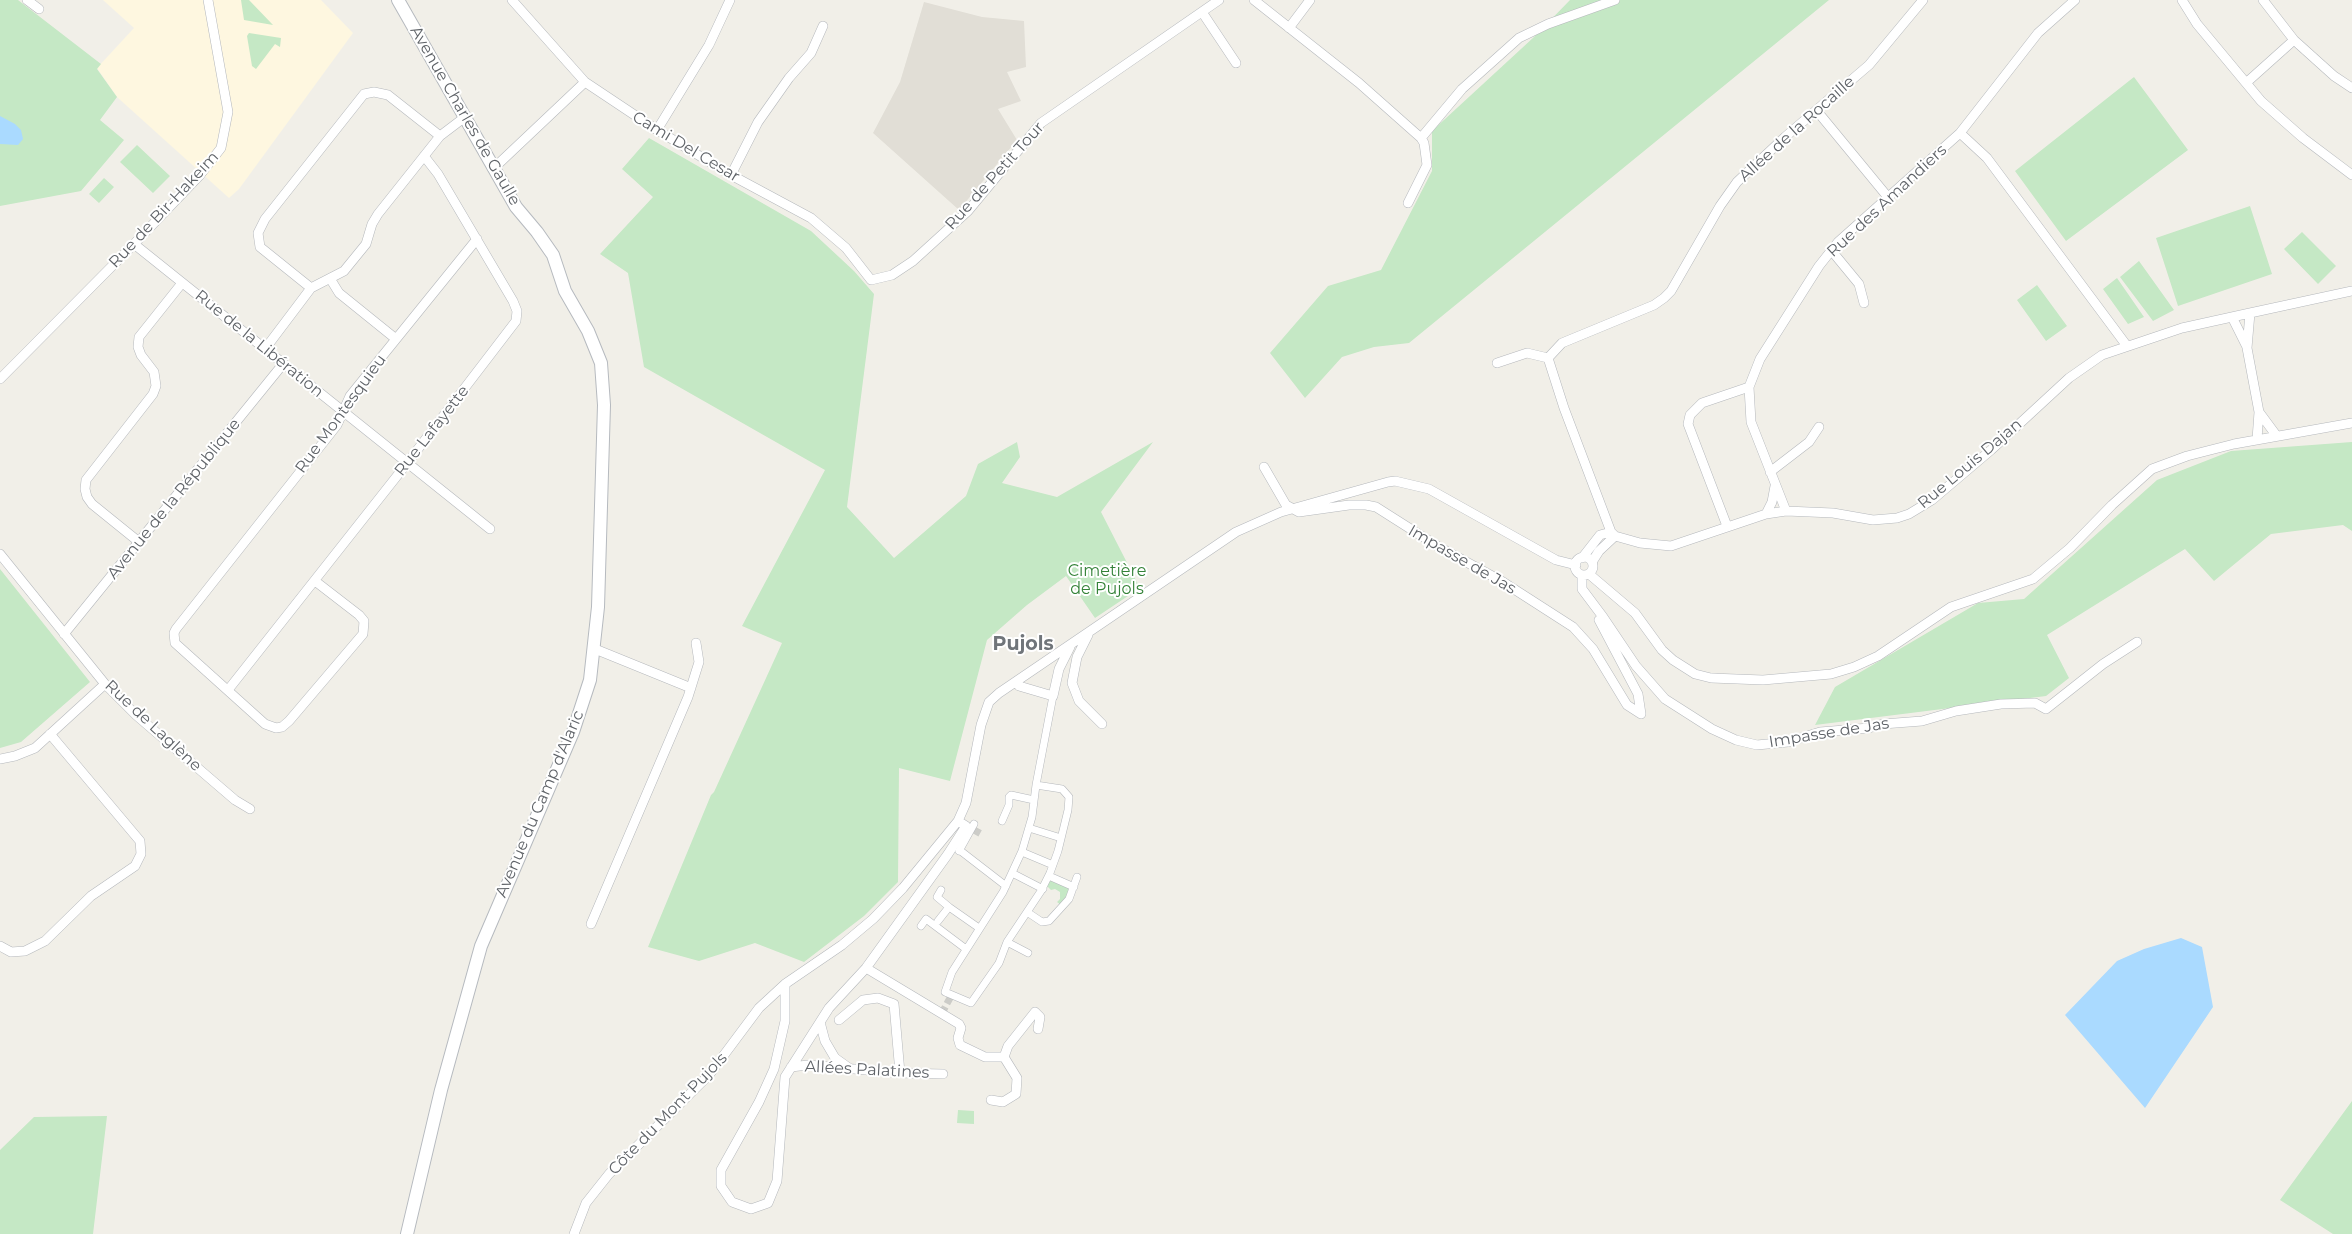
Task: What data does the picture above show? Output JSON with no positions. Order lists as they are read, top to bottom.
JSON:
{
  "streets": {
    "main road": ["Avenue Charles de Gaulle", "Avenue du Camp d'Alaric"],
    "street": [
      "Allée de la Rocaille",
      "Cami Del Cesar",
      "Rue de Petit Tour",
      "Rue des Amandiers",
      "Rue de Bir-Hakeim",
      "Rue de la Libération",
      "Rue Montesquieu",
      "Rue Lafayette",
      "Rue Louis Dajan",
      "Avenue de la République",
      "Impasse de Jas",
      "Rue de Laglène",
      "Allées Palatines",
      "Côte du Mont Pujols"
    ]
  },
  "crossings": [
    ["Avenue Charles de Gaulle", "Avenue du Camp d'Alaric"],
    ["Cami Del Cesar", "Rue de Petit Tour"],
    ["Rue des Amandiers", "Rue Louis Dajan"],
    ["Rue de Bir-Hakeim", "Rue de la Libération"],
    ["Rue de la Libération", "Rue Montesquieu"],
    ["Rue de la Libération", "Rue Lafayette"],
    ["Rue de la Libération", "Avenue de la République"],
    ["Rue Montesquieu", "Rue Lafayette"],
    ["Avenue de la République", "Rue de Laglène"],
    ["Impasse de Jas", "Côte du Mont Pujols"],
    ["Allées Palatines", "Côte du Mont Pujols"]
  ],
  "districts": ["Pujols"],
  "parks": ["Cimetière de Pujols"]
}
